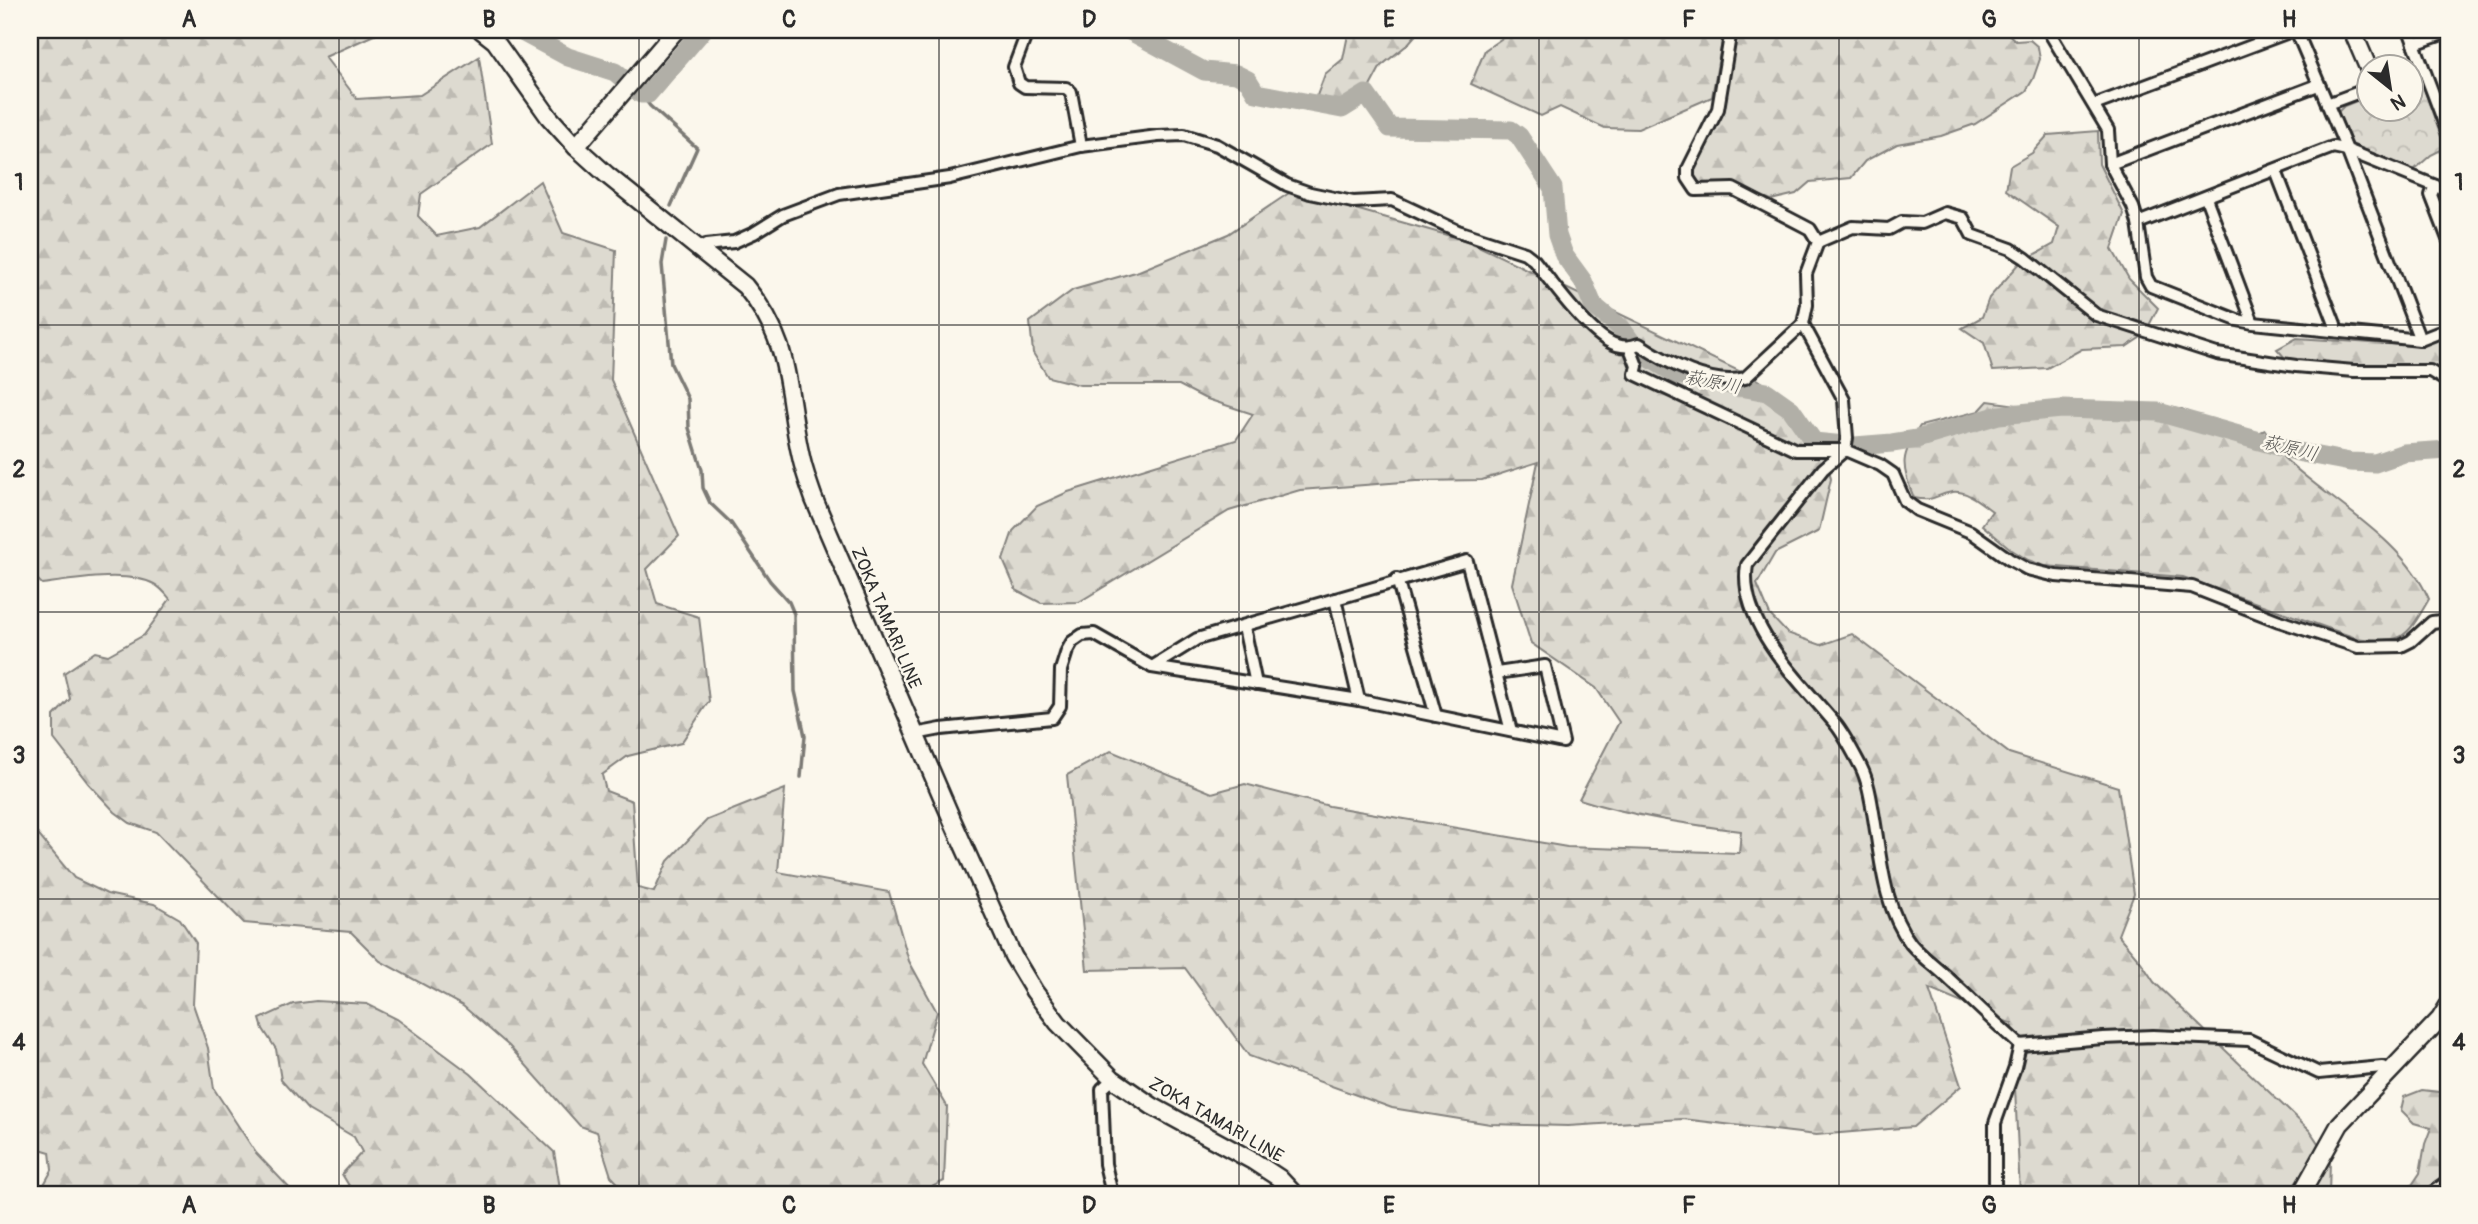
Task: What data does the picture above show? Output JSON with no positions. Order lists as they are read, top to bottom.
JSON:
{
  "streets": {
    "main road": ["ZOKA TAMARI LINE"]
  },
  "water": ["萩原川"],
  "north": "bottom right",
  "grid": {
    "columns": [
      "A",
      "B",
      "C",
      "D",
      "E",
      "F",
      "G",
      "H"
    ],
    "rows": [
      "1",
      "2",
      "3",
      "4"
    ]
  }
}
